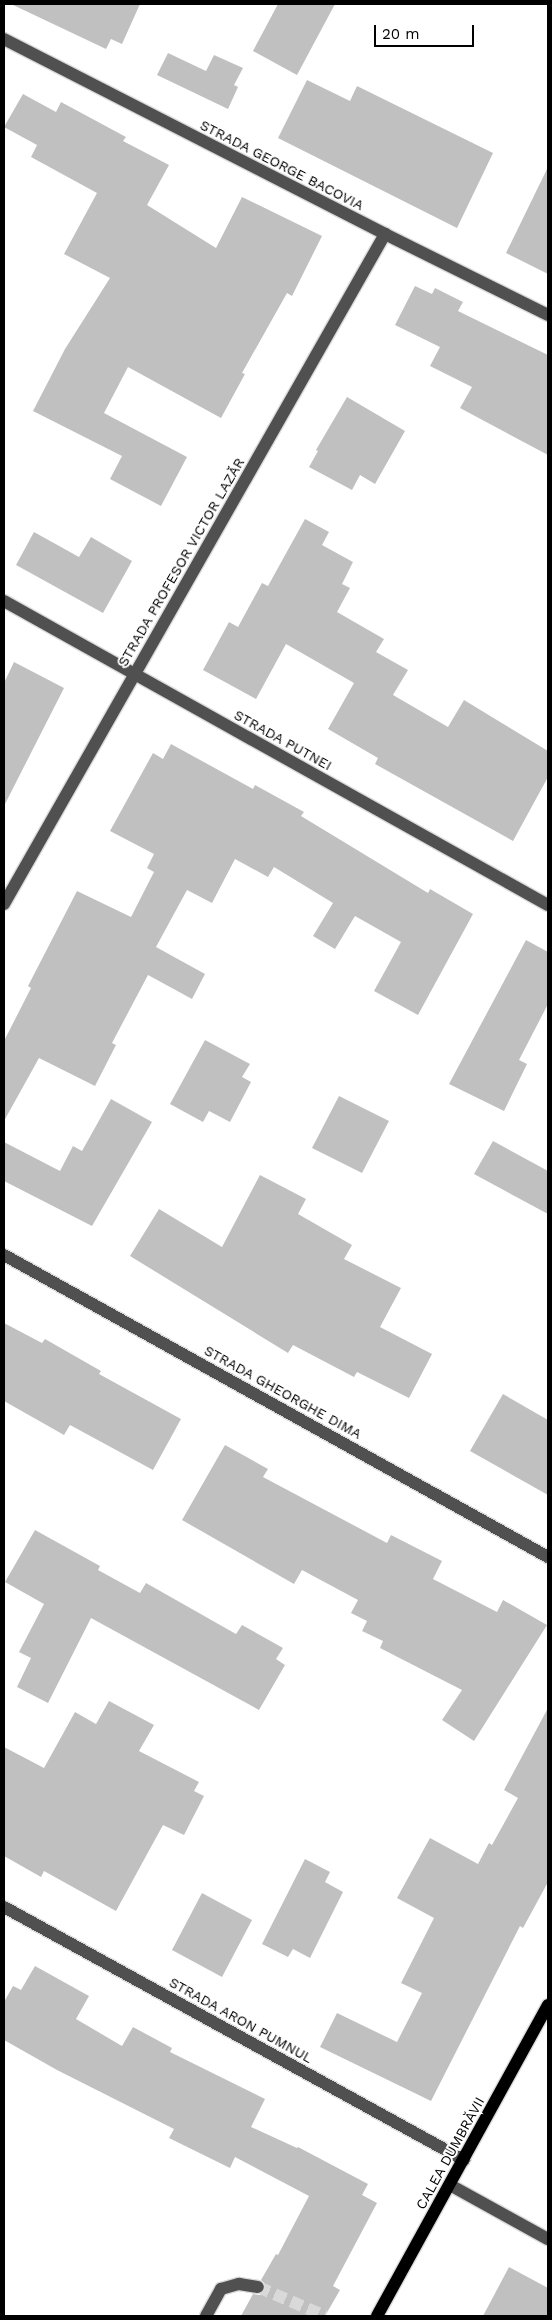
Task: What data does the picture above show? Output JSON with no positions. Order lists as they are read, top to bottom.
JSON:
{
  "streets": {
    "main road": ["CALEA DUMBRĂVII"],
    "street": [
      "STRADA GEORGE BACOVIA",
      "STRADA PROFESOR VICTOR LAZĂR",
      "STRADA PUTNEI",
      "STRADA GHEORGHE DIMA",
      "STRADA ARON PUMNUL"
    ]
  },
  "crossings": [
    ["STRADA GEORGE BACOVIA", "STRADA PROFESOR VICTOR LAZĂR"],
    ["STRADA PROFESOR VICTOR LAZĂR", "STRADA PUTNEI"],
    ["STRADA ARON PUMNUL", "CALEA DUMBRĂVII"]
  ],
  "scale_bar": "20 m"
}
